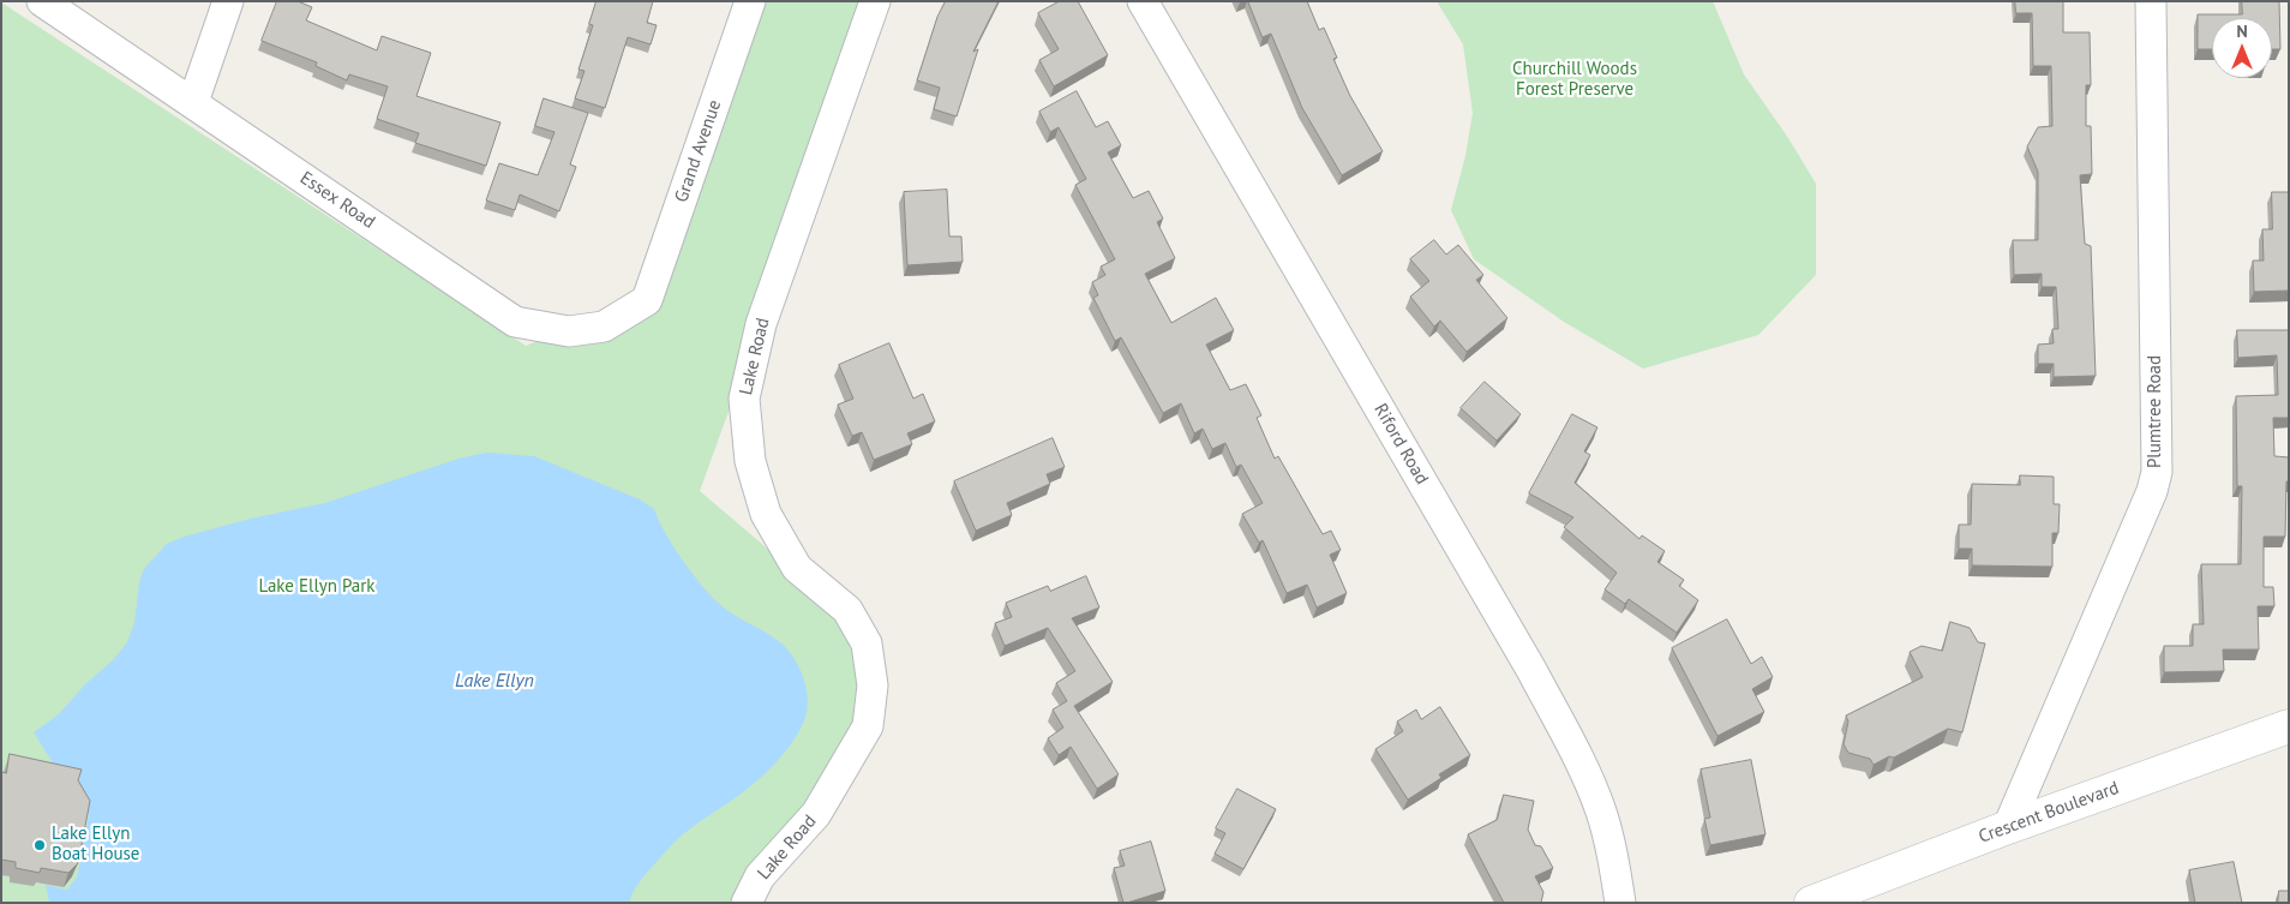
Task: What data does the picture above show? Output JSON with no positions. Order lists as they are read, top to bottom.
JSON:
{
  "streets": {
    "street": [
      "Grand Avenue",
      "Essex Road",
      "Lake Road",
      "Plumtree Road",
      "Riford Road",
      "Crescent Boulevard"
    ]
  },
  "crossings": [
    ["Grand Avenue", "Essex Road"],
    ["Plumtree Road", "Crescent Boulevard"]
  ],
  "water": ["Lake Ellyn"],
  "parks": ["Churchill Woods Forest Preserve", "Lake Ellyn Park"],
  "places": ["Lake Ellyn Boat House"],
  "north": "top"
}
